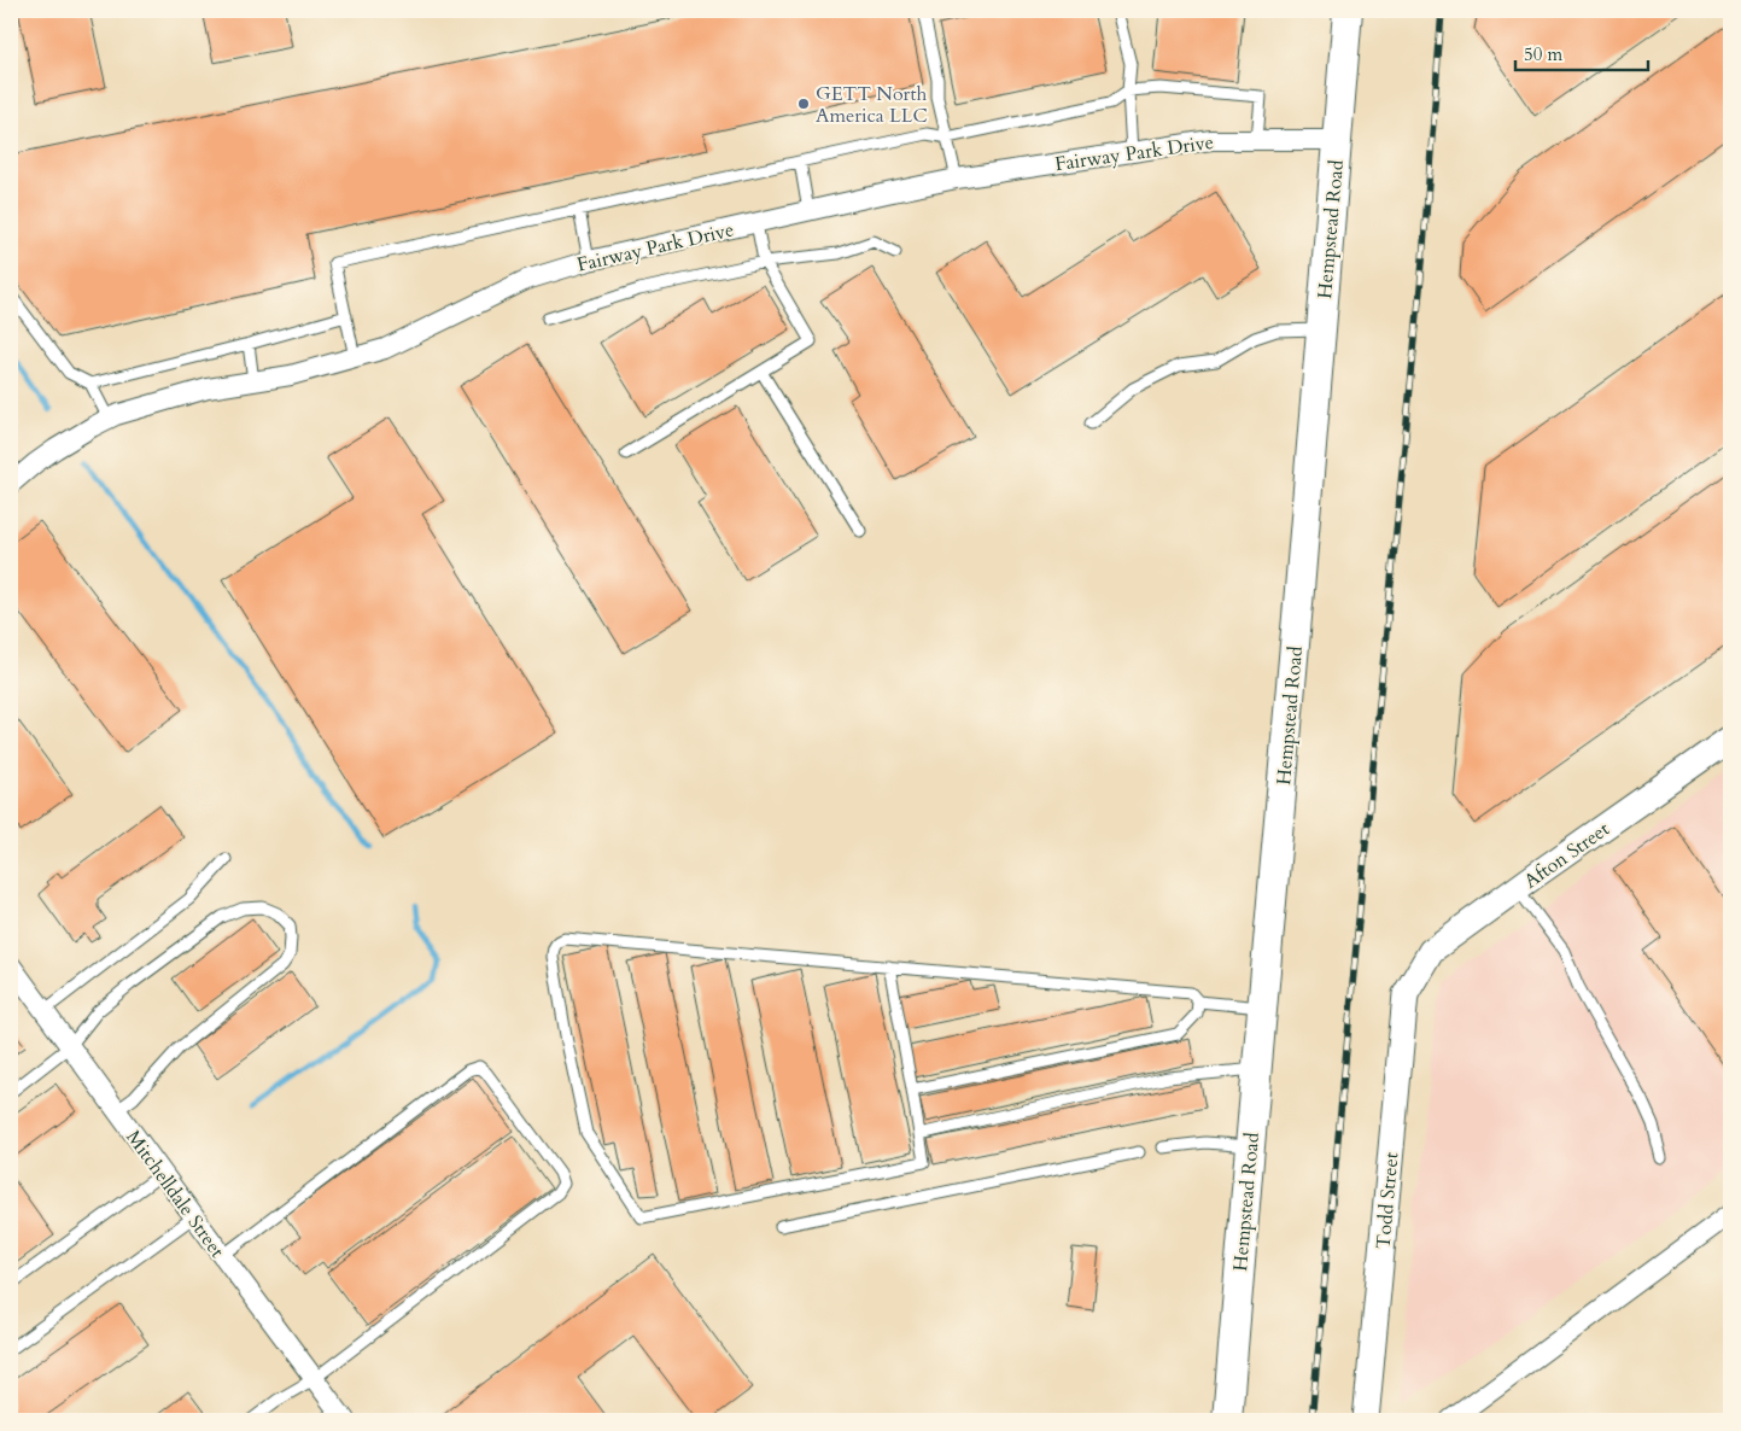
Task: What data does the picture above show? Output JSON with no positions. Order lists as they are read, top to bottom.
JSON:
{
  "streets": {
    "main road": ["Hempstead Road"],
    "street": [
      "Fairway Park Drive",
      "Afton Street",
      "Mitchelldale Street",
      "Todd Street"
    ]
  },
  "crossings": [
    ["Fairway Park Drive", "Hempstead Road"],
    ["Afton Street", "Todd Street"]
  ],
  "places": ["GETT North America LLC"],
  "scale_bar": "50 m"
}
